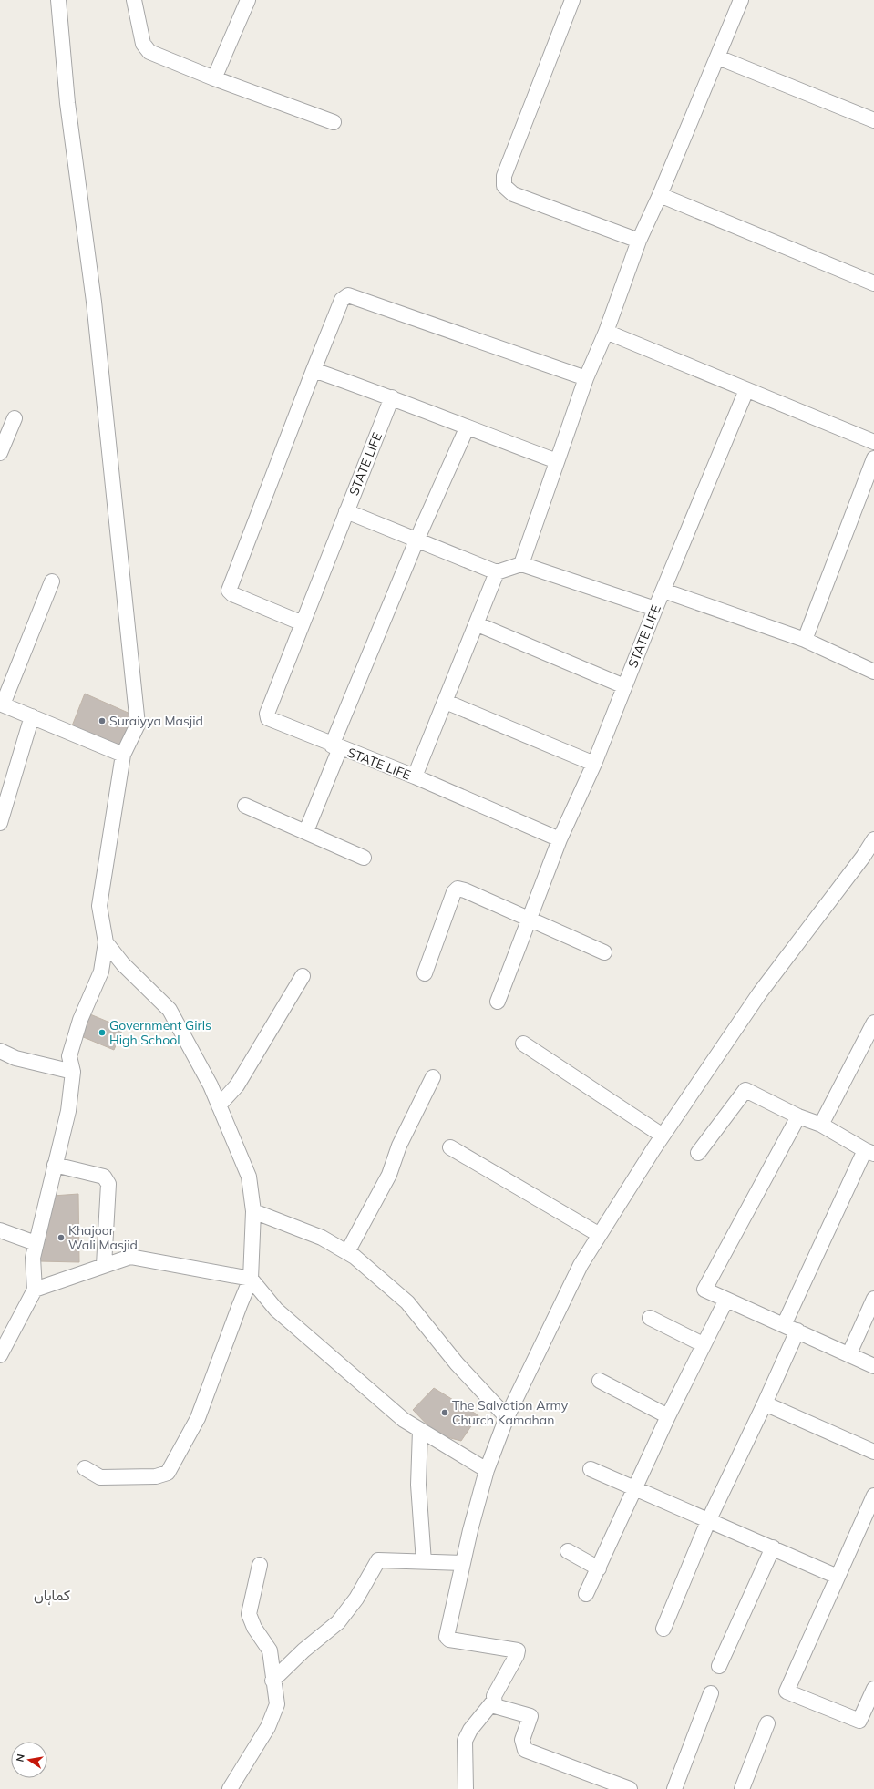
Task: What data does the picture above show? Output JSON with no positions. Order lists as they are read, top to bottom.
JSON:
{
  "streets": {
    "street": ["STATE LIFE"]
  },
  "districts": ["کماہاں"],
  "places": [
    "Suraiyya Masjid",
    "Government Girls High School",
    "Khajoor Wali Masjid",
    "The Salvation Army Church Kamahan"
  ],
  "north": "left"
}
